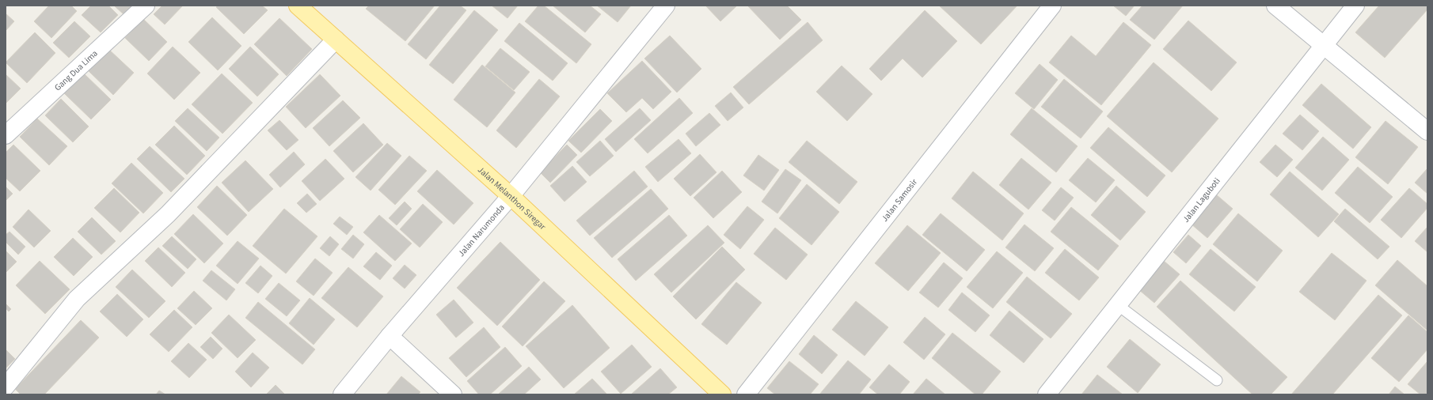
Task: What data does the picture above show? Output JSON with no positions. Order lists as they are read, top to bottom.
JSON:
{
  "streets": {
    "main road": ["Jalan Melanthon Siregar"],
    "street": [
      "Gang Dua Lima",
      "Jalan Samosir",
      "Jalan Laguboti",
      "Jalan Narumonda"
    ]
  },
  "crossings": [
    ["Jalan Melanthon Siregar", "Jalan Narumonda"]
  ]
}
